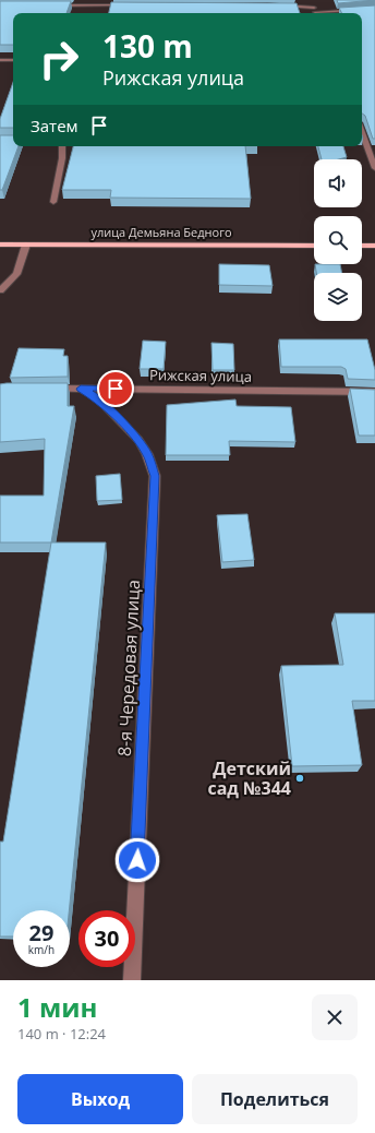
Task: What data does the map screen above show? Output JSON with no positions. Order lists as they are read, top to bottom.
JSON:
{
  "streets": {
    "main road": ["улица Демьяна Бедного"],
    "street": ["Рижская улица", "8-я Чередовая улица"]
  },
  "crossings": [
    ["Рижская улица", "8-я Чередовая улица"]
  ],
  "places": ["Детский сад №344"],
  "page": {
    "turn": ["130 m", "Рижская улица"],
    "then": "Затем",
    "speed": "29 km/h",
    "limit": "30",
    "heading": ["1 мин", "140 m · 12:24"],
    "buttons": ["Выход", "Поделиться"]
  }
}
